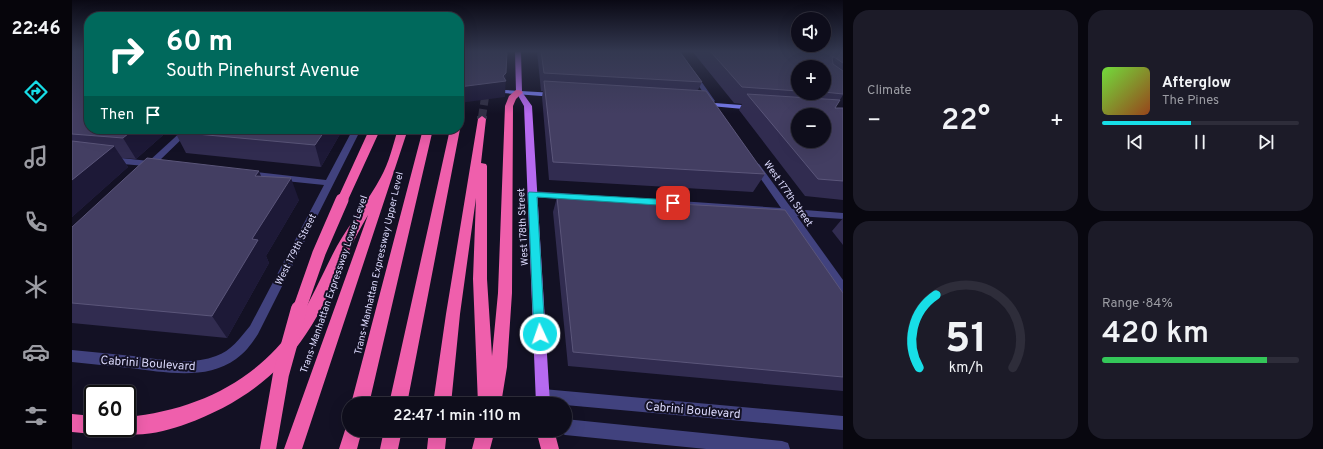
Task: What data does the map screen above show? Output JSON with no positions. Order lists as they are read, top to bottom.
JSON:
{
  "streets": {
    "highway": ["Trans-Manhattan Expressway Upper Level", "Trans-Manhattan Expressway Lower Level"],
    "main road": ["West 178th Street"],
    "street": ["West 177th Street", "West 179th Street", "Cabrini Boulevard"]
  },
  "crossings": [
    ["West 179th Street", "Cabrini Boulevard"]
  ],
  "page": {
    "tabs": "22:46",
    "tile": [
      "Climate",
      ["Range · 84%", "420 km"]
    ],
    "map_buttons": ["+", "−"],
    "turn": ["60 m", "South Pinehurst Avenue"],
    "song": ["Afterglow", "The Pines"],
    "then": "Then",
    "heat": ["−", "22°", "+"],
    "limit": "60",
    "trip": "22:47 · 1 min · 110 m",
    "gauge": ["51", "km/h"]
  }
}
